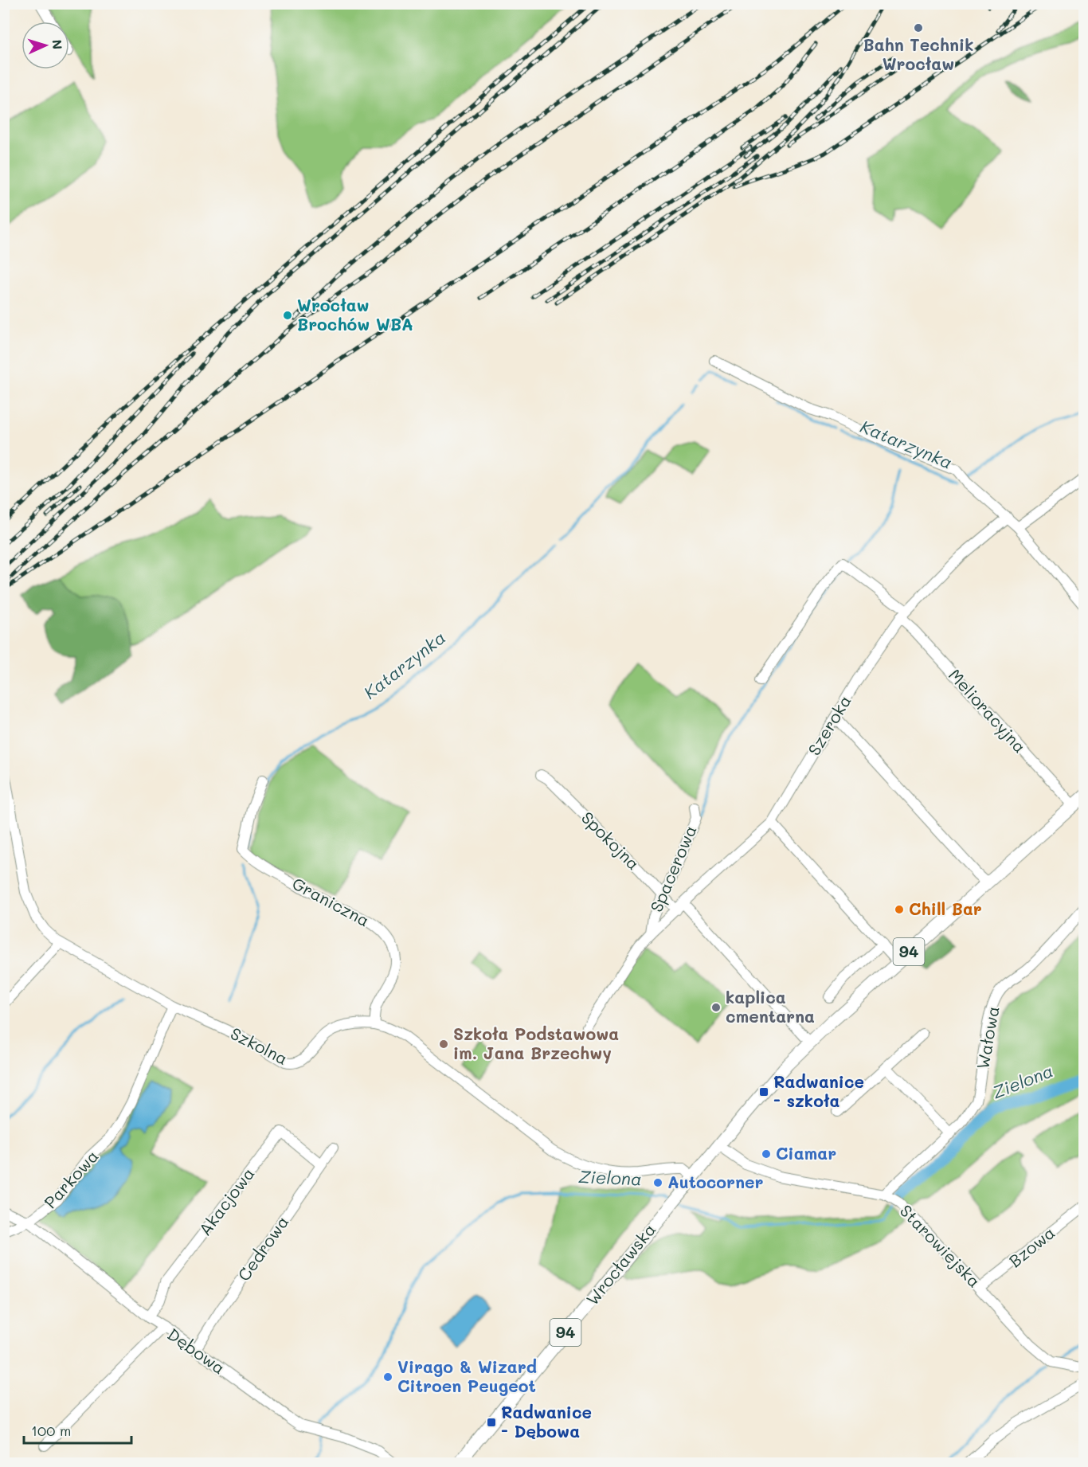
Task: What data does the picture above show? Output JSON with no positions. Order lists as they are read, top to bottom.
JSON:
{
  "streets": {
    "main road": ["94", "Wrocławska"],
    "street": [
      "Melioracyjna",
      "Szeroka",
      "Spokojna",
      "Spacerowa",
      "Graniczna",
      "Wałowa",
      "Szkolna",
      "Parkowa",
      "Akacjowa",
      "Starowiejska",
      "Bzowa",
      "Cedrowa",
      "Dębowa"
    ]
  },
  "crossings": [
    ["Melioracyjna", "Szeroka"],
    ["Melioracyjna", "94"],
    ["Szeroka", "Spokojna"],
    ["Szeroka", "Spacerowa"],
    ["Spokojna", "Spacerowa"],
    ["Spokojna", "94"],
    ["Graniczna", "Szkolna"],
    ["94", "Szkolna"],
    ["94", "Starowiejska"],
    ["94", "Wrocławska"],
    ["Wałowa", "Starowiejska"],
    ["Szkolna", "Parkowa"],
    ["Szkolna", "Wrocławska"],
    ["Parkowa", "Akacjowa"],
    ["Parkowa", "Dębowa"],
    ["Akacjowa", "Cedrowa"],
    ["Starowiejska", "Bzowa"],
    ["Cedrowa", "Dębowa"]
  ],
  "water": ["Katarzynka", "Zielona"],
  "places": {
    "other": [
      "Bahn Technik Wrocław",
      "Wrocław Brochów WBA",
      "Chill Bar",
      "kaplica cmentarna",
      "Szkoła Podstawowa im. Jana Brzechwy",
      "Ciamar",
      "Autocorner",
      "Virago & Wizard Citroen Peugeot"
    ],
    "transit": ["Radwanice - szkoła", "Radwanice - Dębowa"]
  },
  "scale_bar": "100 m",
  "north": "right"
}
